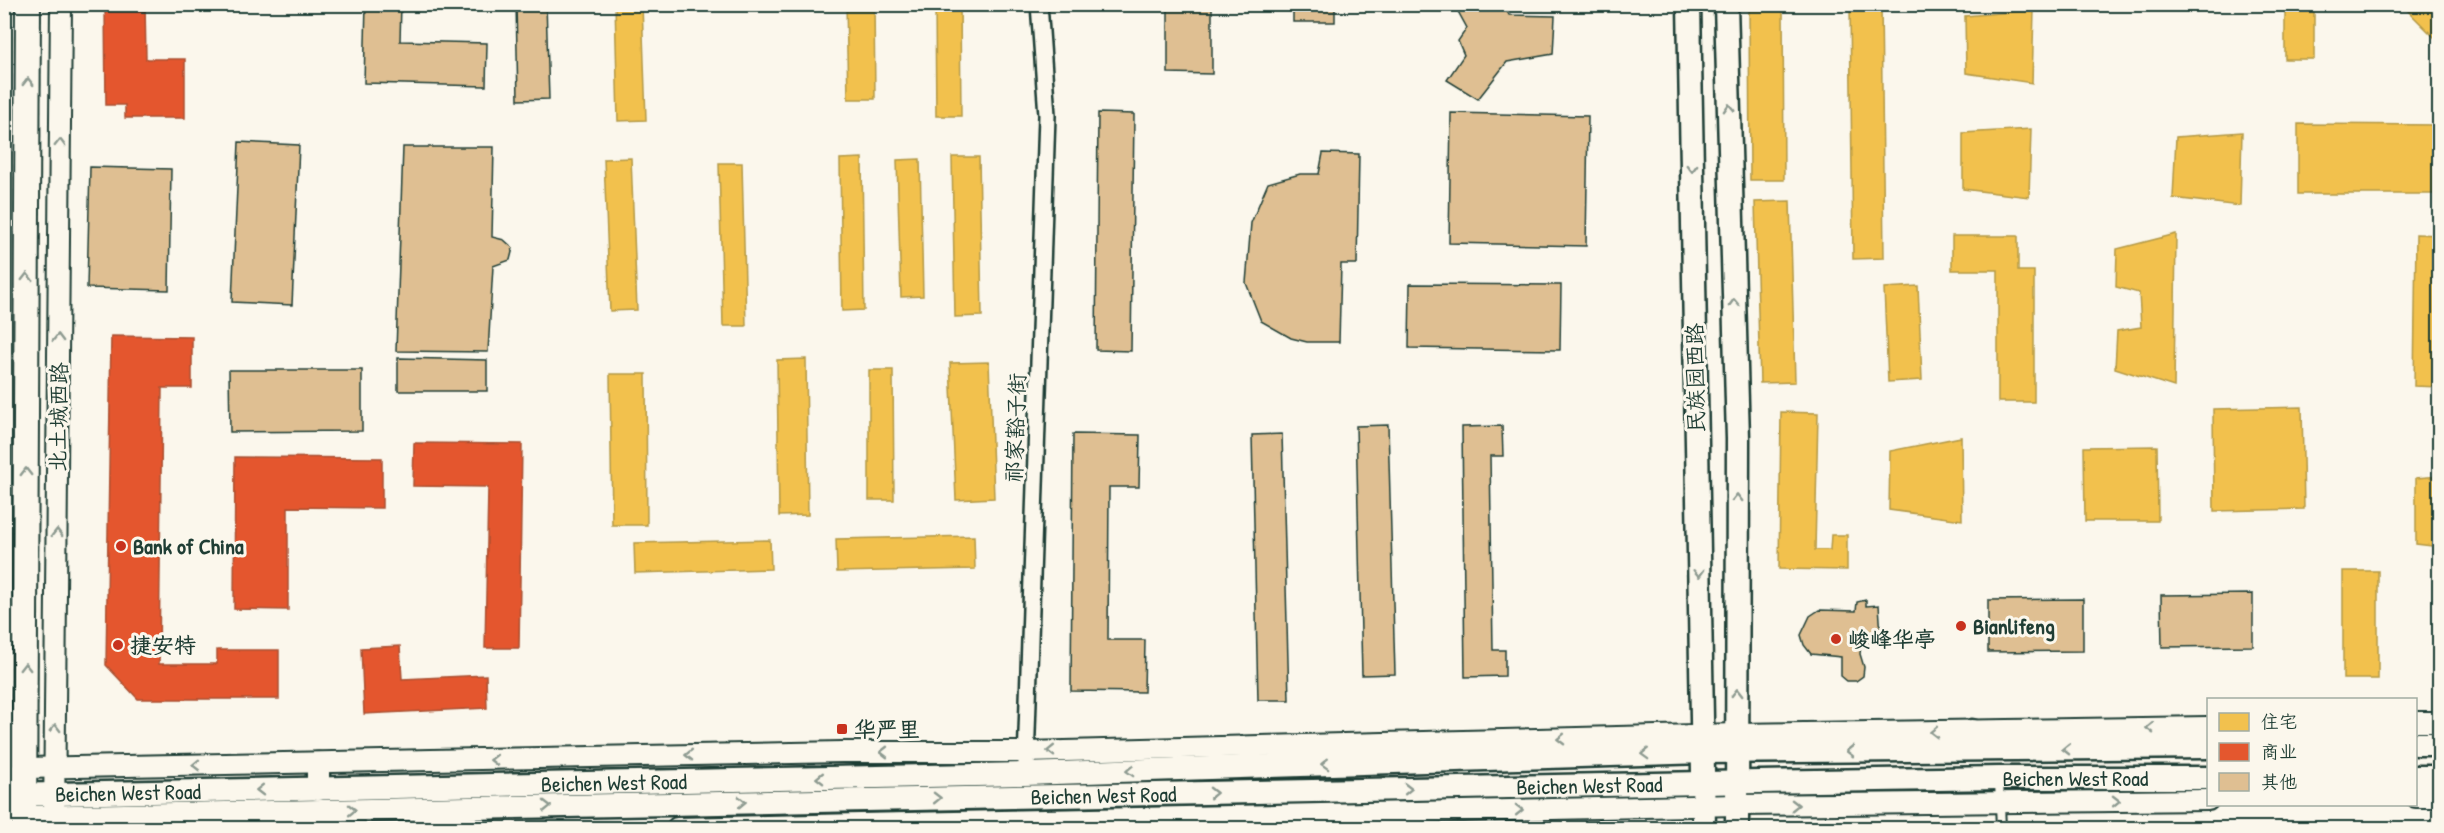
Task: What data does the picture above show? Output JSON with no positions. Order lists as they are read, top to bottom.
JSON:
{
  "streets": {
    "main road": ["民族园西路", "北土城西路", "Beichen West Road"],
    "street": ["祁家豁子街"]
  },
  "crossings": [
    ["民族园西路", "Beichen West Road"],
    ["北土城西路", "Beichen West Road"],
    ["祁家豁子街", "Beichen West Road"]
  ],
  "one_way": ["北土城西路"],
  "places": {
    "other": [
      "Bank of China",
      "Bianlifeng",
      "峻峰华亭",
      "捷安特"
    ],
    "transit": ["华严里"]
  },
  "legend": ["住宅", "商业", "其他"]
}
